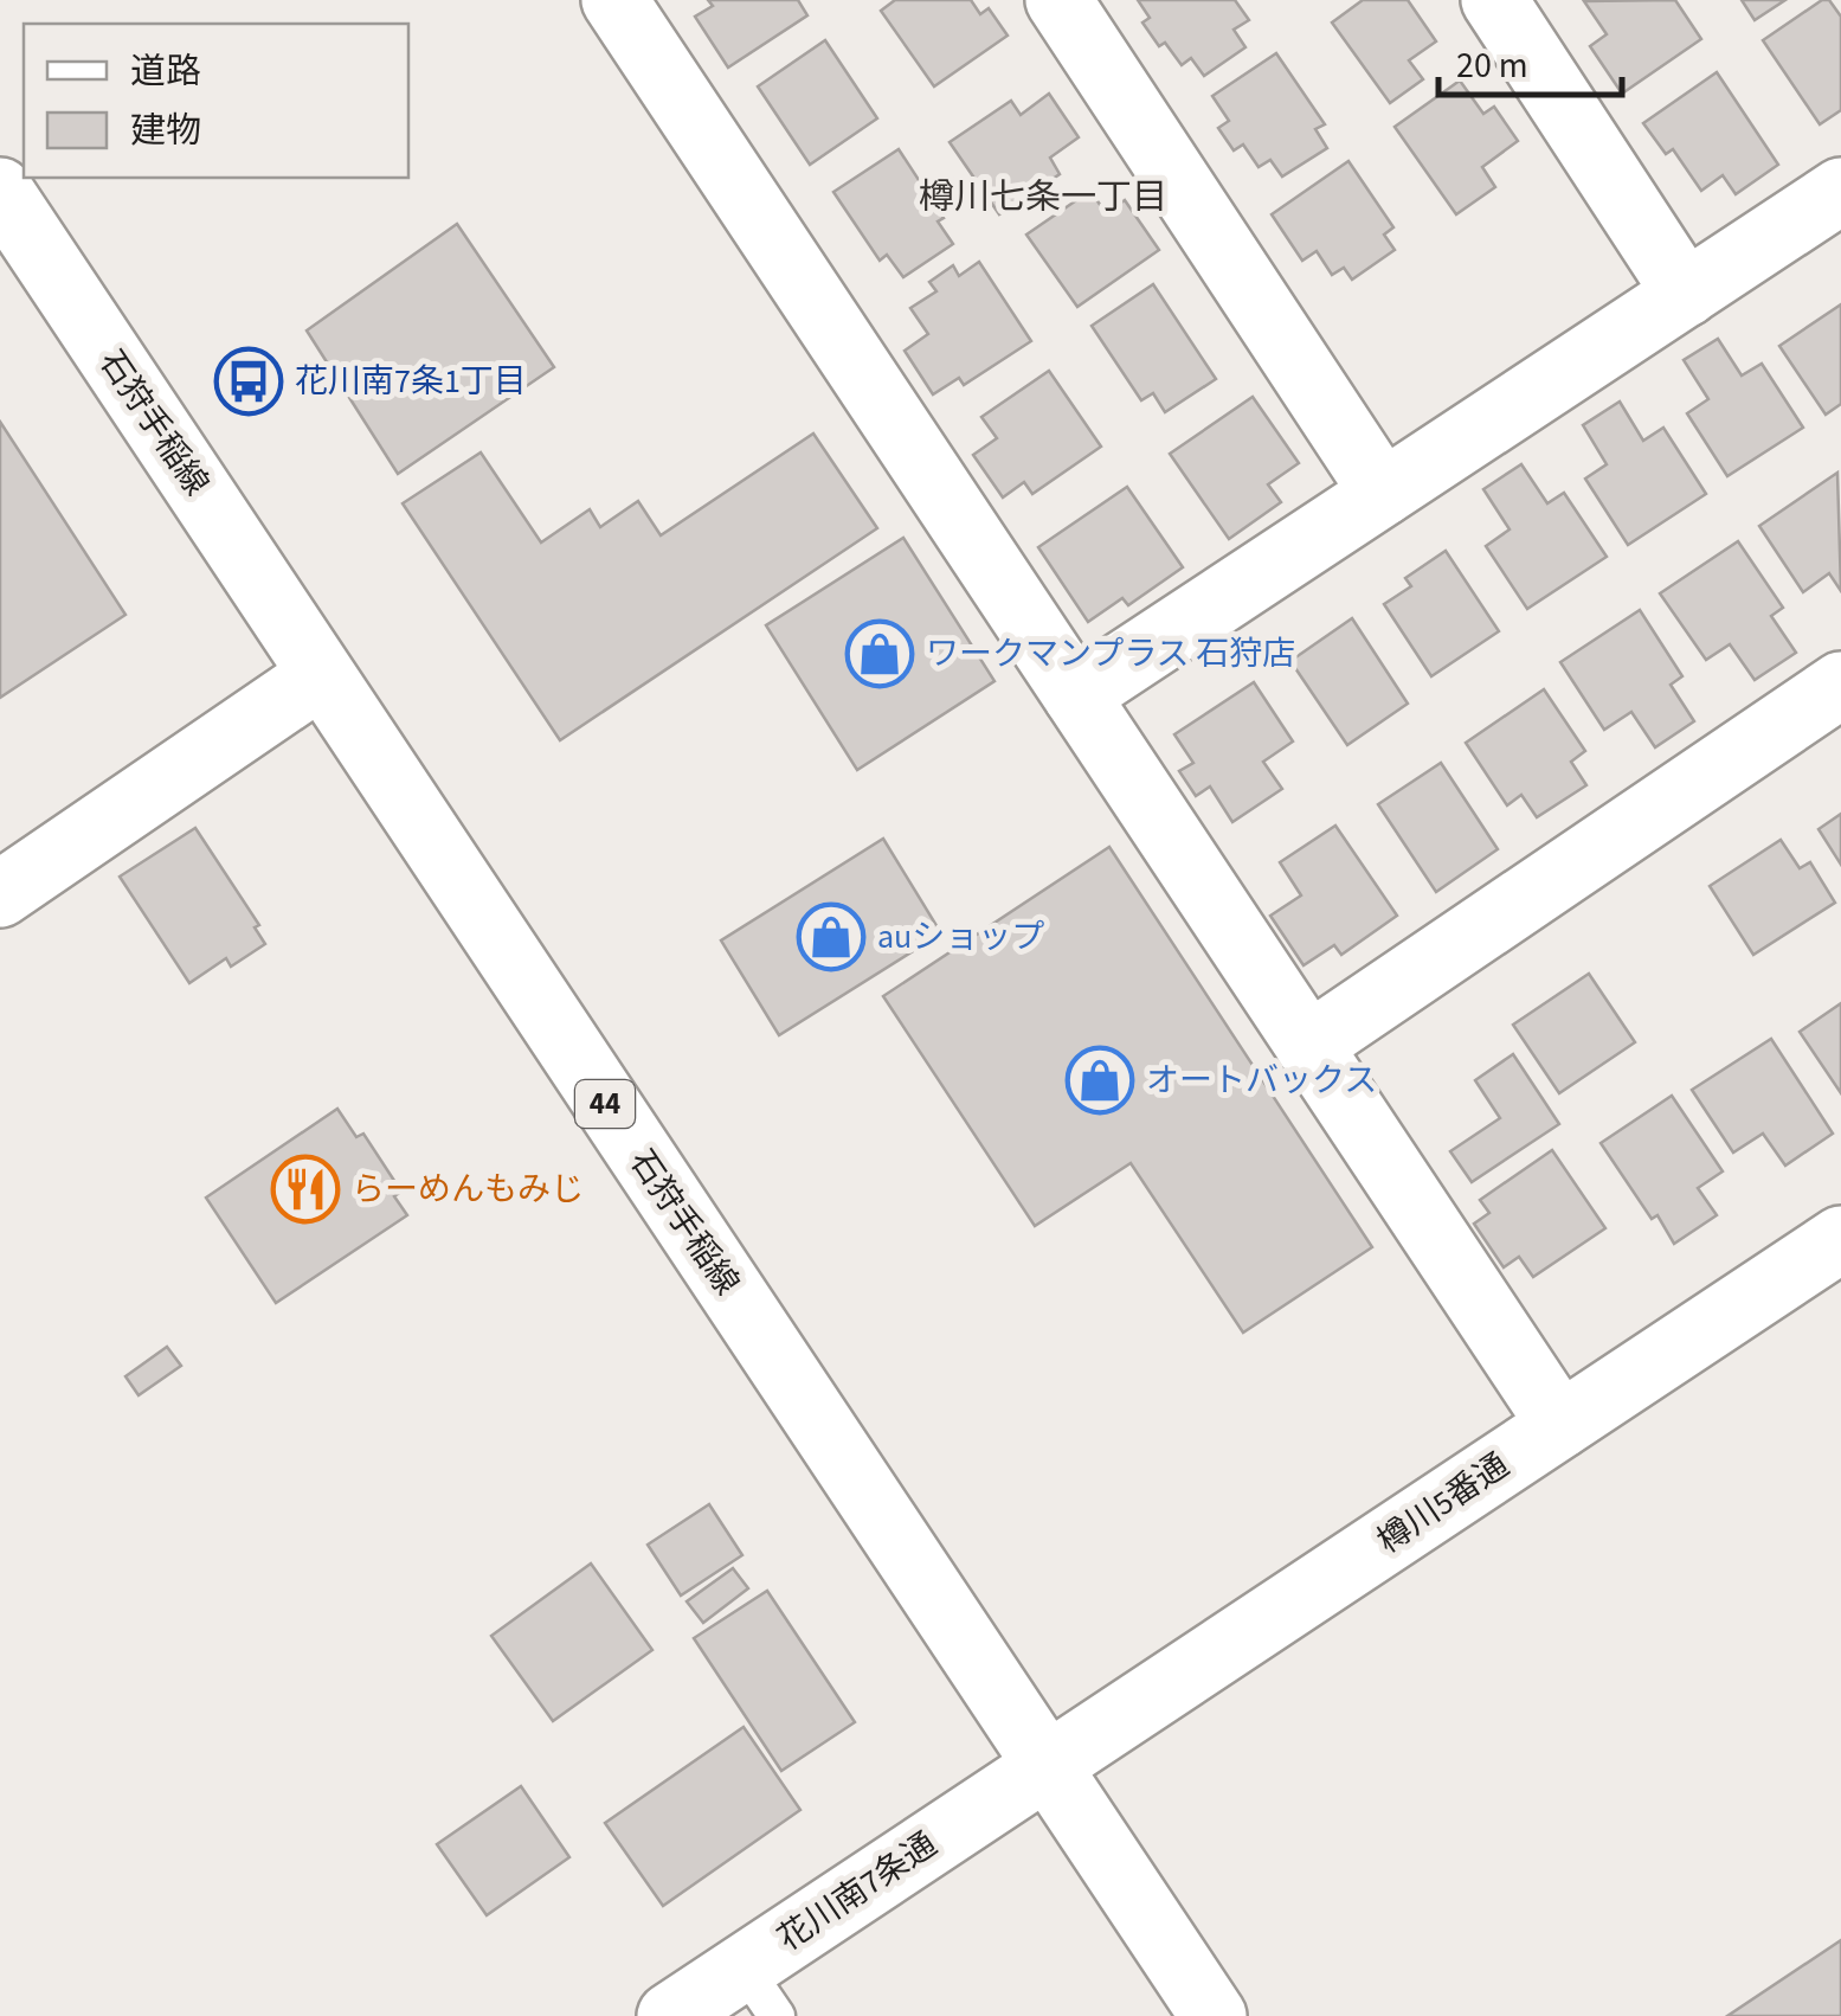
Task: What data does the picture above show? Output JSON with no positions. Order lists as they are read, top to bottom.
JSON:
{
  "streets": {
    "street": [
      "石狩手稲線",
      "44",
      "樽川5番通",
      "花川南7条通"
    ]
  },
  "crossings": [
    ["石狩手稲線", "樽川5番通"],
    ["石狩手稲線", "花川南7条通"],
    ["樽川5番通", "花川南7条通"]
  ],
  "districts": ["樽川七条一丁目"],
  "places": {
    "bus stop": ["花川南7条1丁目"],
    "shop": ["ワークマンプラス 石狩店", "auショップ", "オートバックス"],
    "restaurant": ["らーめんもみじ"]
  },
  "legend": ["道路", "建物"],
  "scale_bar": "20 m"
}
